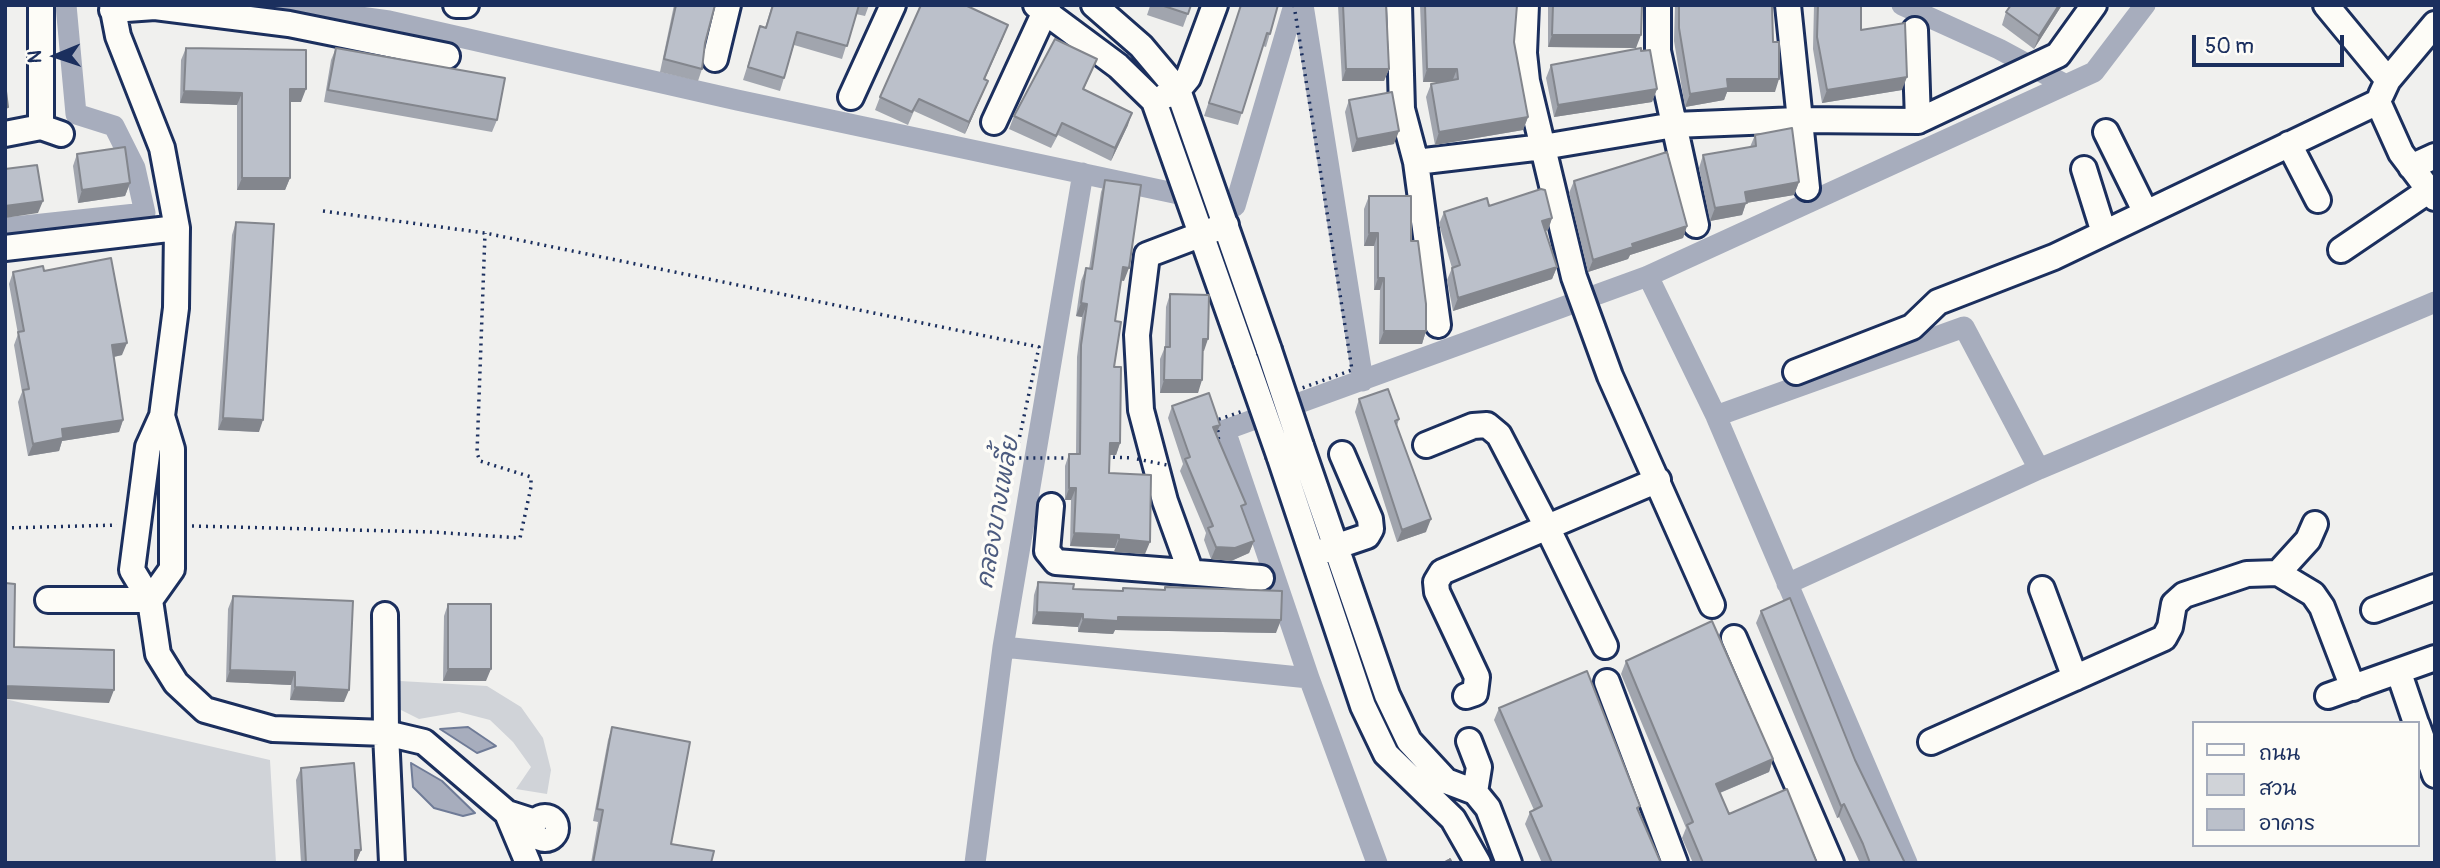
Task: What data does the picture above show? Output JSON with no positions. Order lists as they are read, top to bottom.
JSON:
{
  "water": ["คลองบางเพลี้ย"],
  "legend": ["ถนน", "สวน", "อาคาร"],
  "scale_bar": "50 m",
  "north": "left"
}
